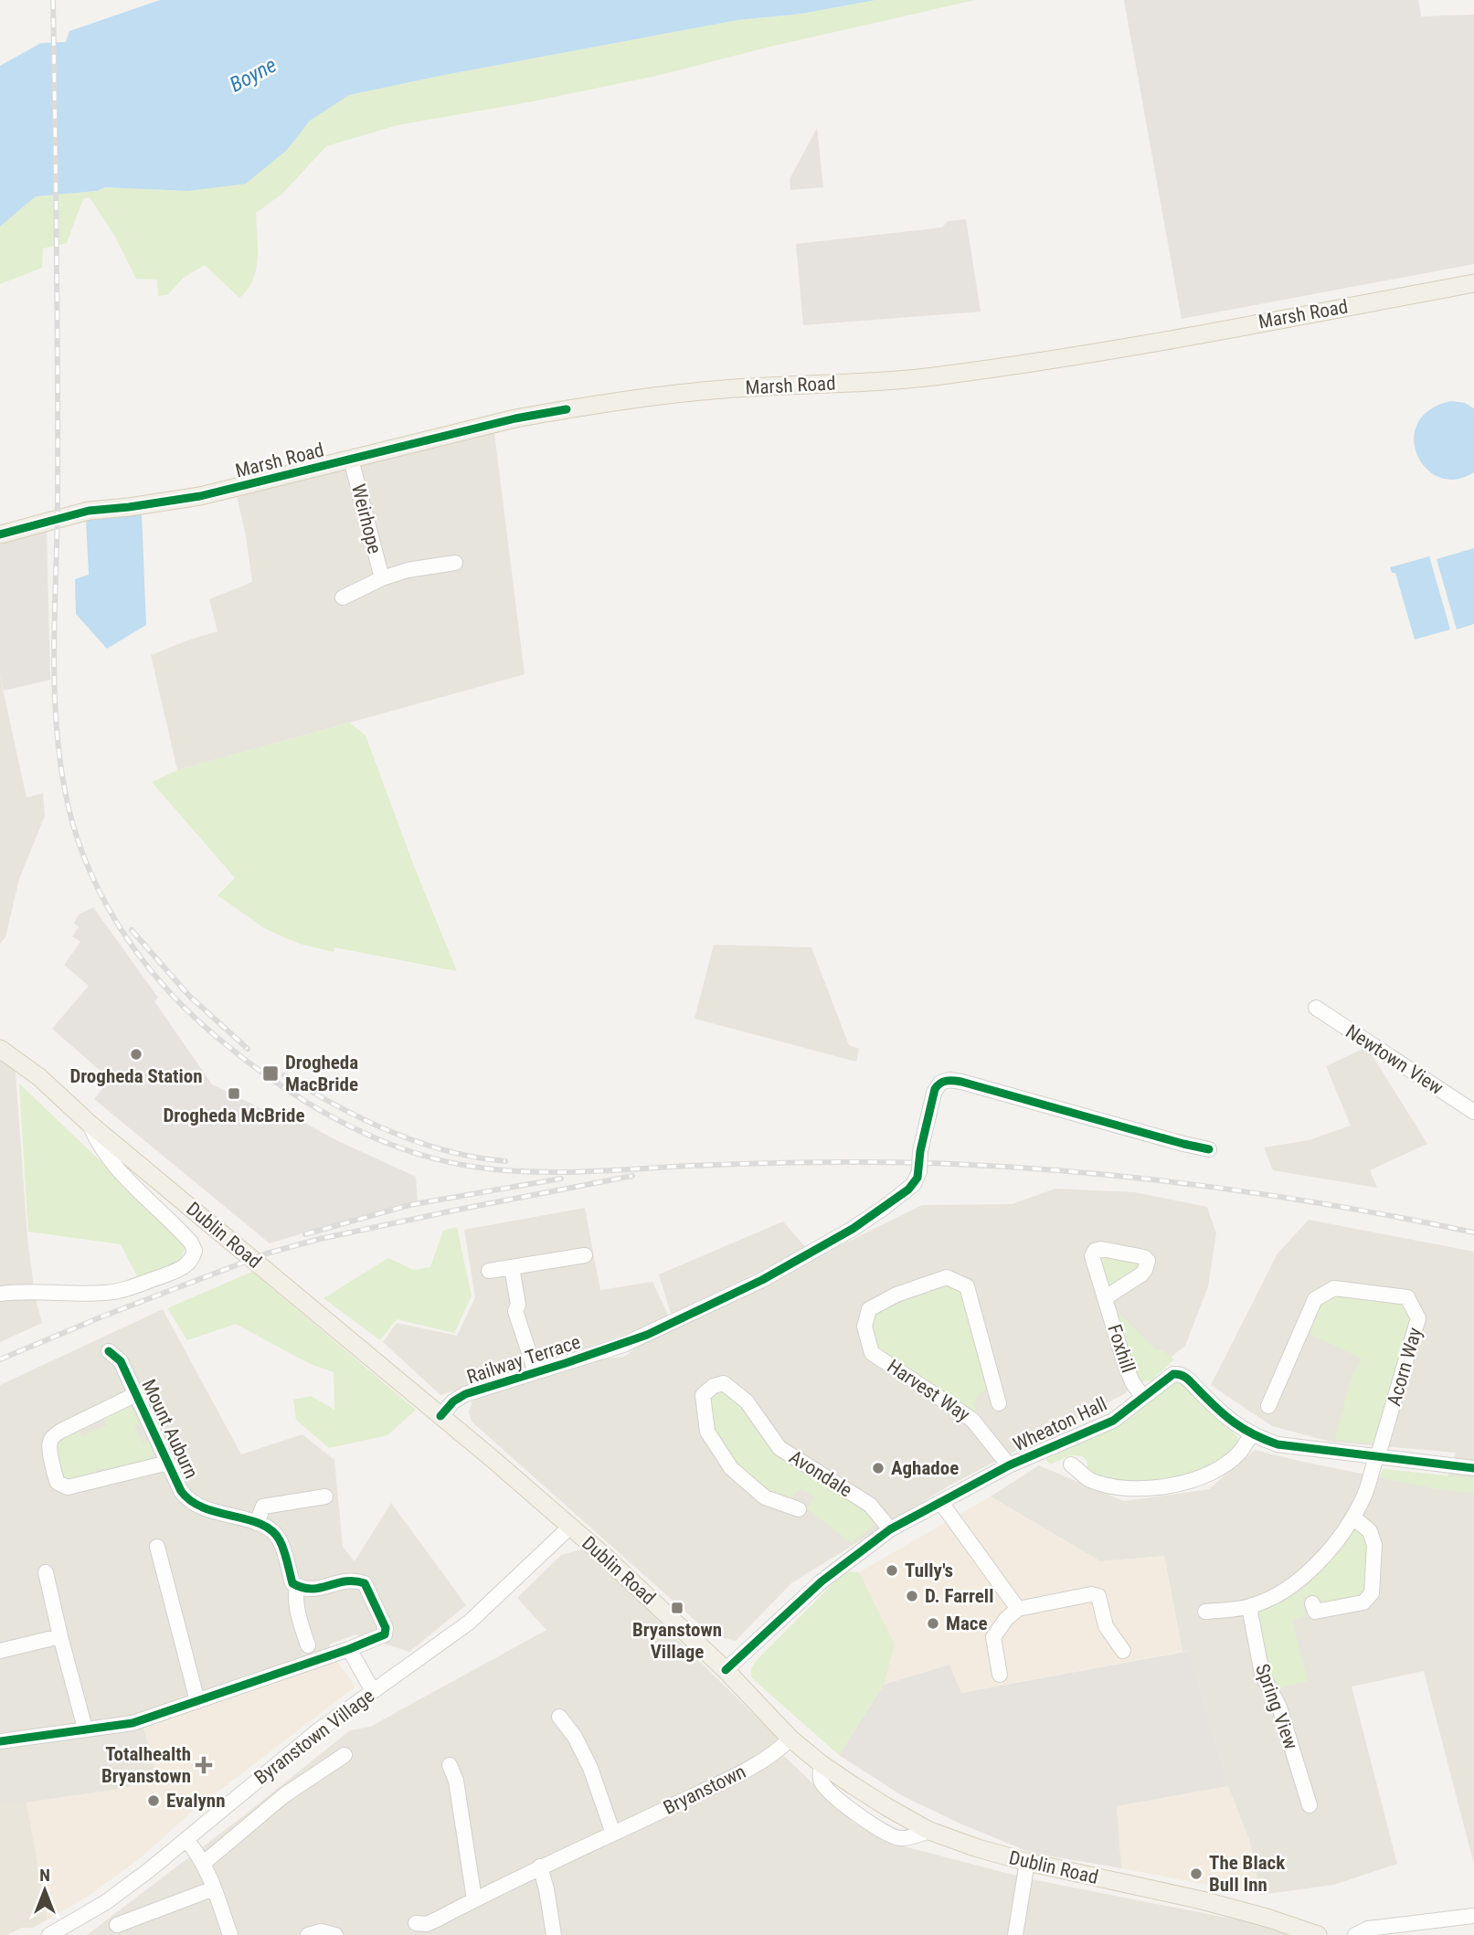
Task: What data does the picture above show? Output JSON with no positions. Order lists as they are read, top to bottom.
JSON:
{
  "streets": {
    "main road": ["Marsh Road", "Dublin Road"],
    "street": [
      "Weirhope",
      "Newtown View",
      "Foxhill",
      "Railway Terrace",
      "Acorn Way",
      "Harvest Way",
      "Wheaton Hall",
      "Mount Auburn",
      "Avondale",
      "Spring View",
      "Byranstown Village",
      "Bryanstown"
    ]
  },
  "crossings": [
    ["Marsh Road", "Weirhope"],
    ["Dublin Road", "Railway Terrace"],
    ["Dublin Road", "Wheaton Hall"],
    ["Dublin Road", "Byranstown Village"],
    ["Dublin Road", "Bryanstown"],
    ["Foxhill", "Wheaton Hall"],
    ["Acorn Way", "Wheaton Hall"],
    ["Harvest Way", "Wheaton Hall"],
    ["Wheaton Hall", "Avondale"]
  ],
  "water": ["Boyne"],
  "places": {
    "other": [
      "Drogheda Station",
      "Aghadoe",
      "Tully's",
      "D. Farrell",
      "Mace",
      "Evalynn",
      "The Black Bull Inn"
    ],
    "transit": ["Drogheda MacBride", "Drogheda McBride", "Bryanstown Village"],
    "health": ["Totalhealth Bryanstown"]
  },
  "north": "top"
}
